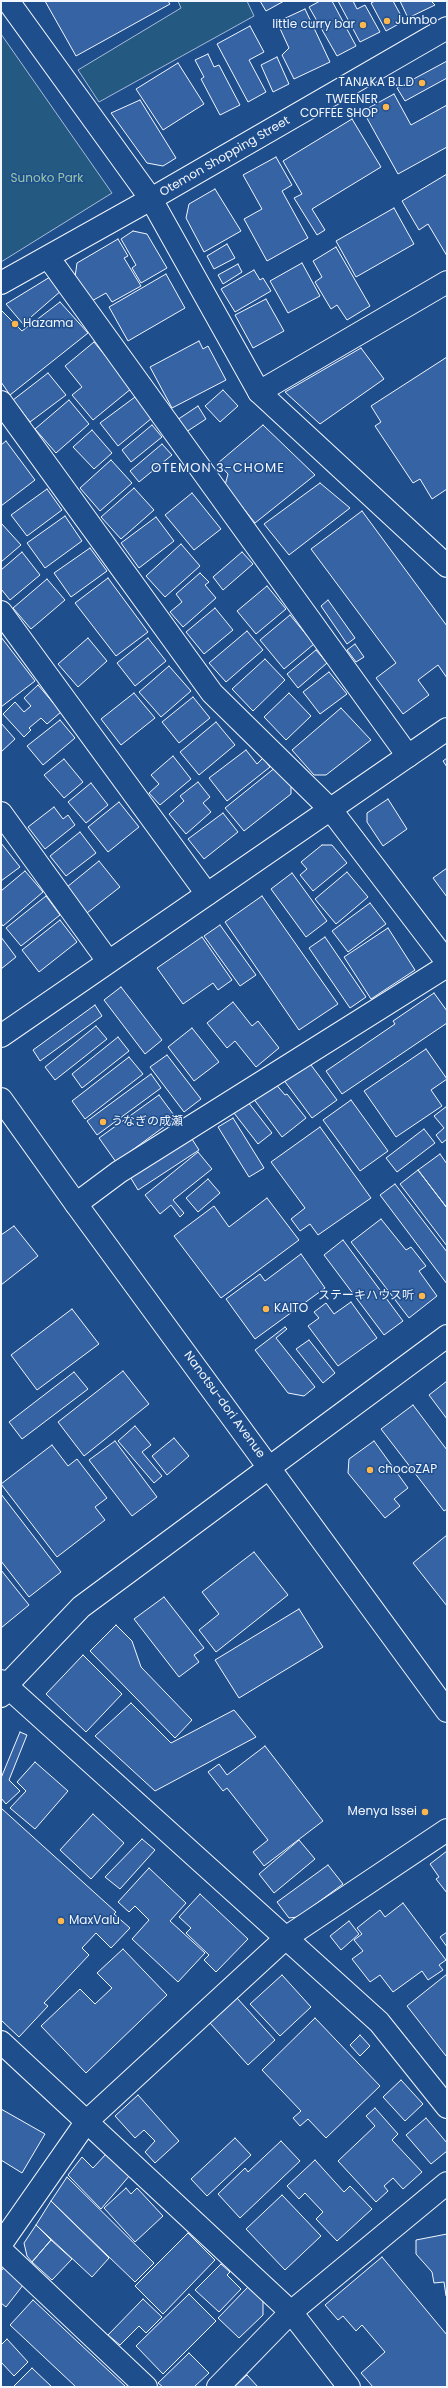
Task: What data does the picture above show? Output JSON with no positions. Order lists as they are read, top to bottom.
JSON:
{
  "streets": {
    "street": ["Otemon Shopping Street", "Nanotsu-dori Avenue"]
  },
  "districts": ["OTEMON 3-CHOME"],
  "parks": ["Sunoko Park"],
  "places": [
    "Jumbo",
    "little curry bar",
    "TANAKA B.L.D",
    "TWEENER COFFEE SHOP",
    "Hazama",
    "うなぎの成瀬",
    "ステーキハウス听",
    "KAITO",
    "chocoZAP",
    "Menya Issei",
    "MaxValu"
  ]
}
